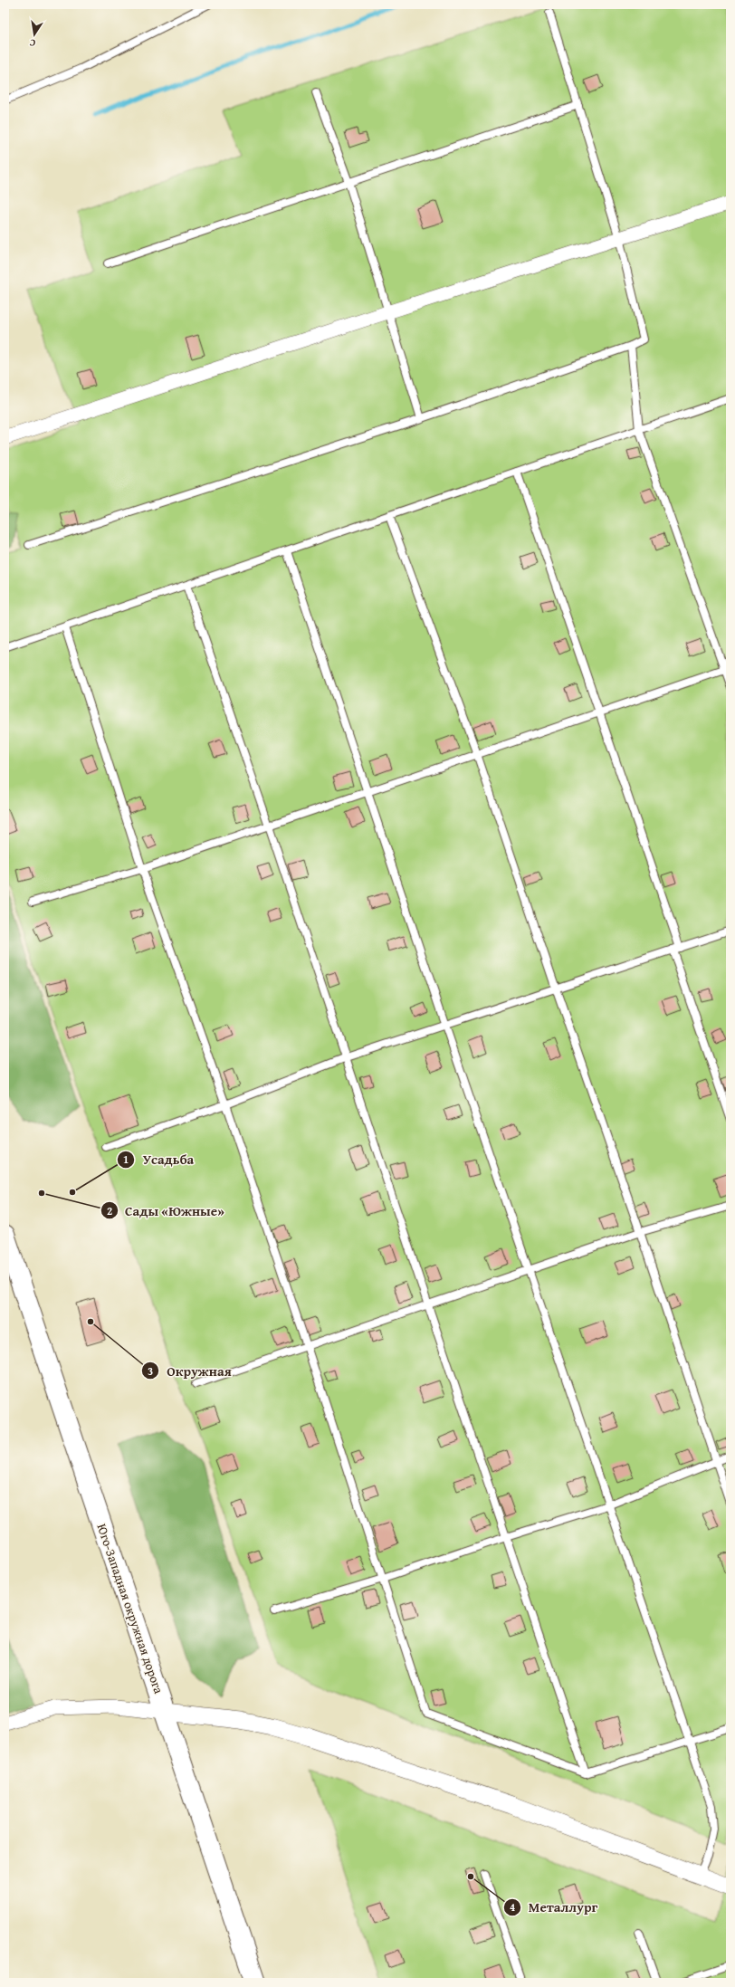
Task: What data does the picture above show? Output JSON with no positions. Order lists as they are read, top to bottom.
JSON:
{
  "streets": {
    "highway": ["Юго-Западная окружная дорога"]
  },
  "places": [
    "Усадьба",
    "Сады «Южные»",
    "Окружная",
    "Металлург"
  ],
  "north": "bottom"
}
